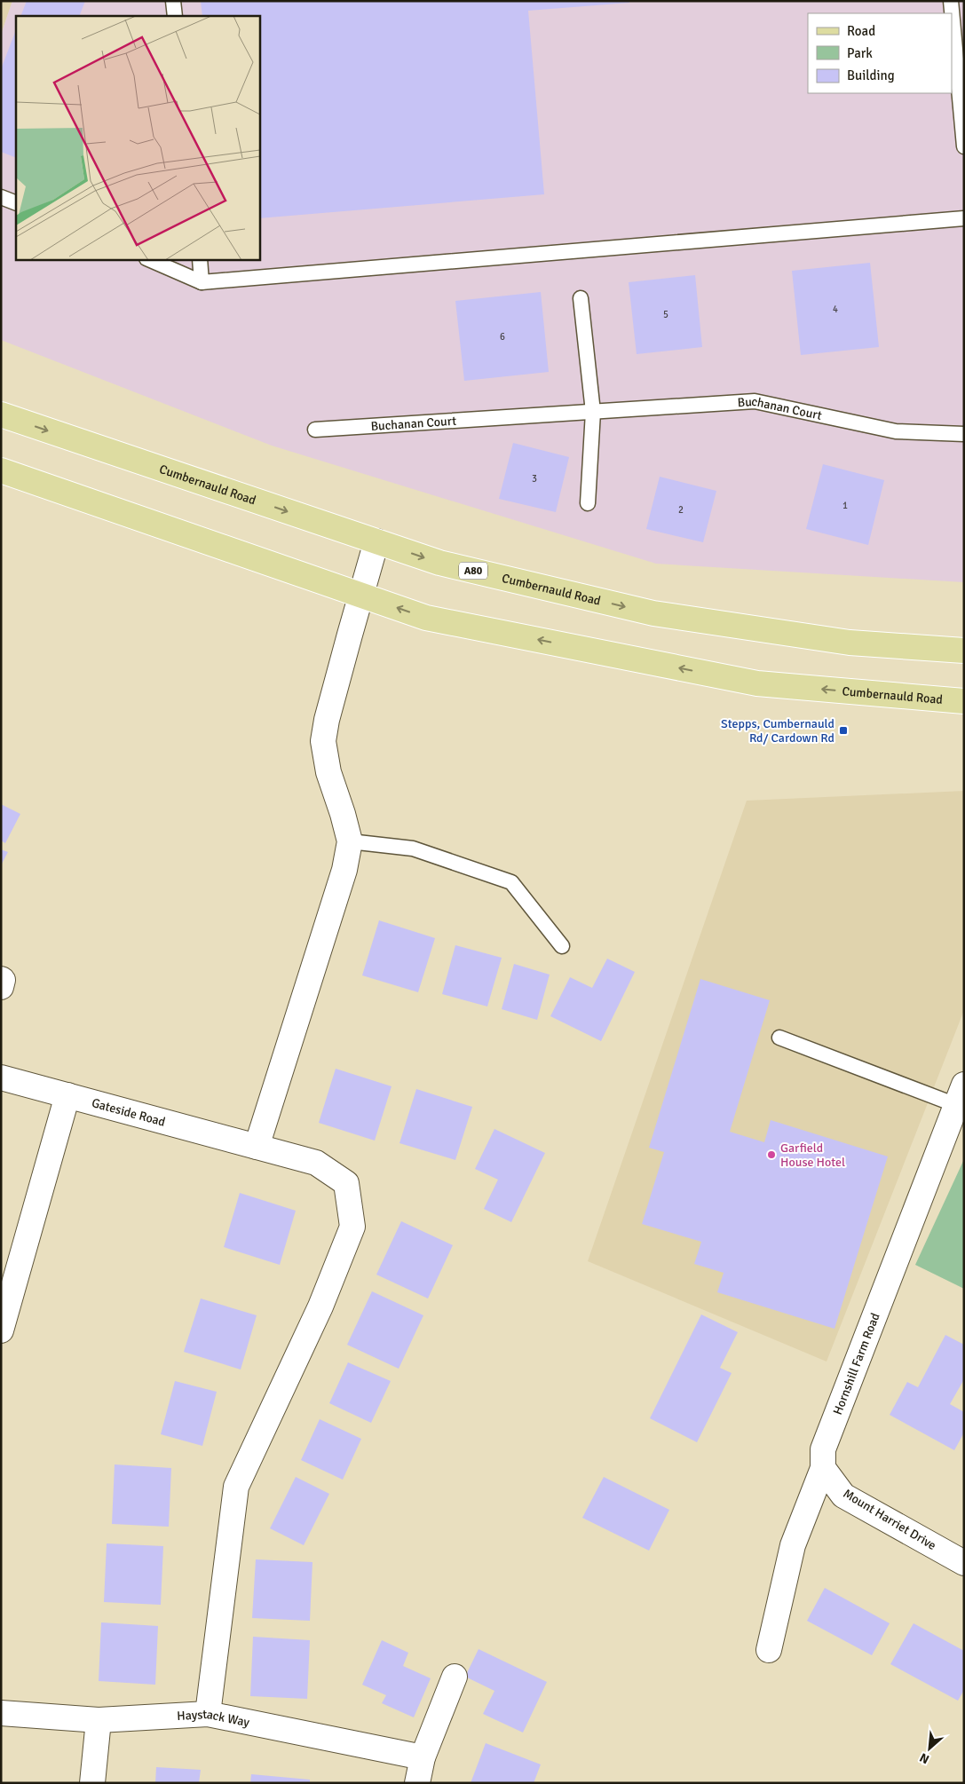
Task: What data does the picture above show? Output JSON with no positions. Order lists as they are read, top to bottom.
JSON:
{
  "streets": {
    "main road": ["Cumbernauld Road", "A80"],
    "street": [
      "Gateside Road",
      "Hornshill Farm Road",
      "Mount Harriet Drive",
      "Haystack Way"
    ],
    "lane": ["Buchanan Court"]
  },
  "crossings": [
    ["Gateside Road", "Haystack Way"],
    ["Hornshill Farm Road", "Mount Harriet Drive"]
  ],
  "places": {
    "transit": ["Stepps, Cumbernauld Rd/ Cardown Rd"],
    "other": ["Garfield House Hotel"]
  },
  "house_numbers": [
    "4",
    "5",
    "6",
    "3",
    "1",
    "2"
  ],
  "legend": ["Road", "Park", "Building"],
  "north": "bottom left"
}
